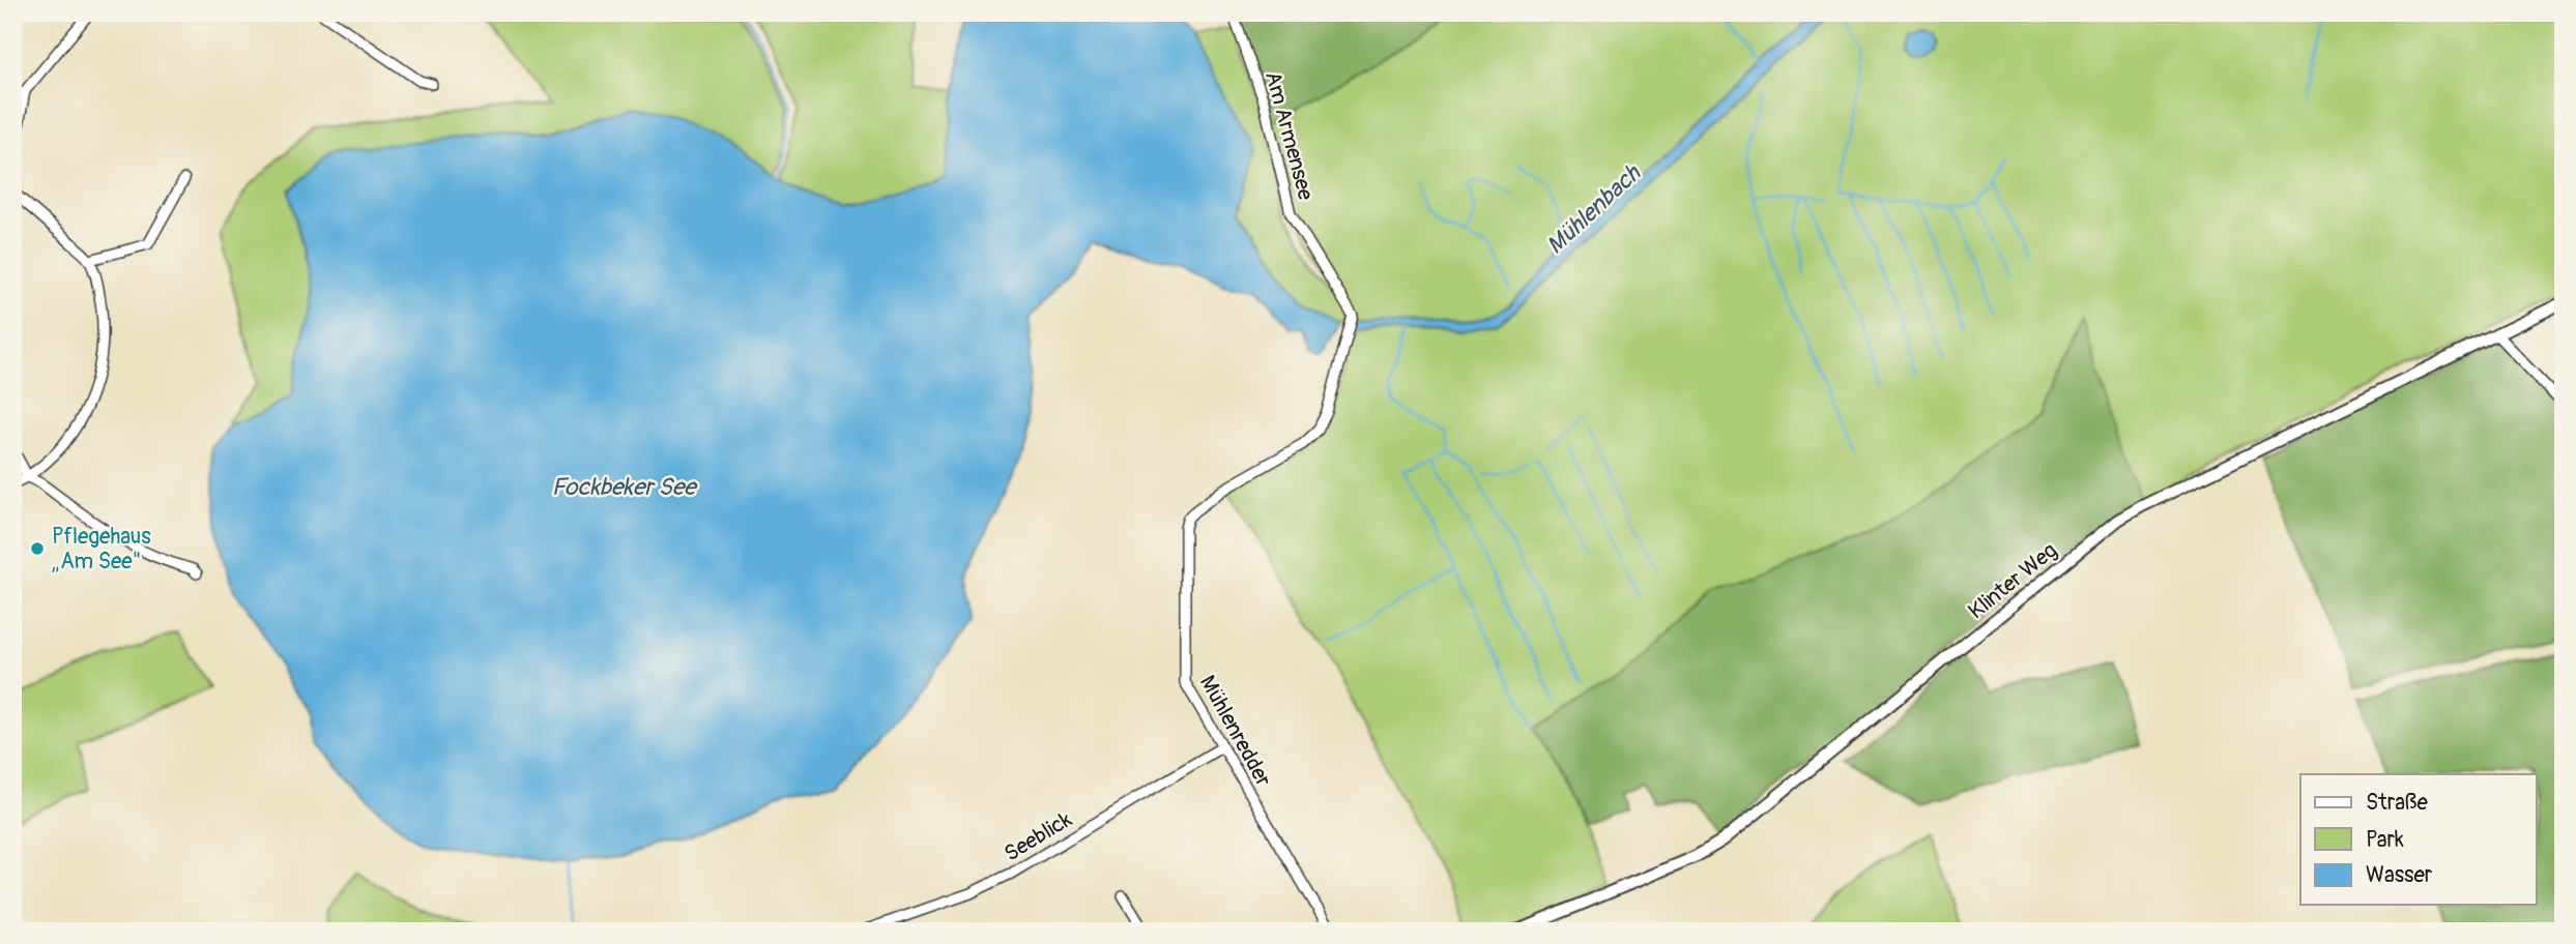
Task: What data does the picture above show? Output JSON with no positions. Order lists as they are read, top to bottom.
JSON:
{
  "streets": {
    "street": [
      "Am Armensee",
      "Klinter Weg",
      "Mühlenredder",
      "Seeblick"
    ]
  },
  "crossings": [
    ["Am Armensee", "Mühlenredder"],
    ["Mühlenredder", "Seeblick"]
  ],
  "water": ["Mühlenbach", "Fockbeker See"],
  "places": ["Pflegehaus „Am See\""],
  "legend": ["Straße", "Park", "Wasser"]
}
